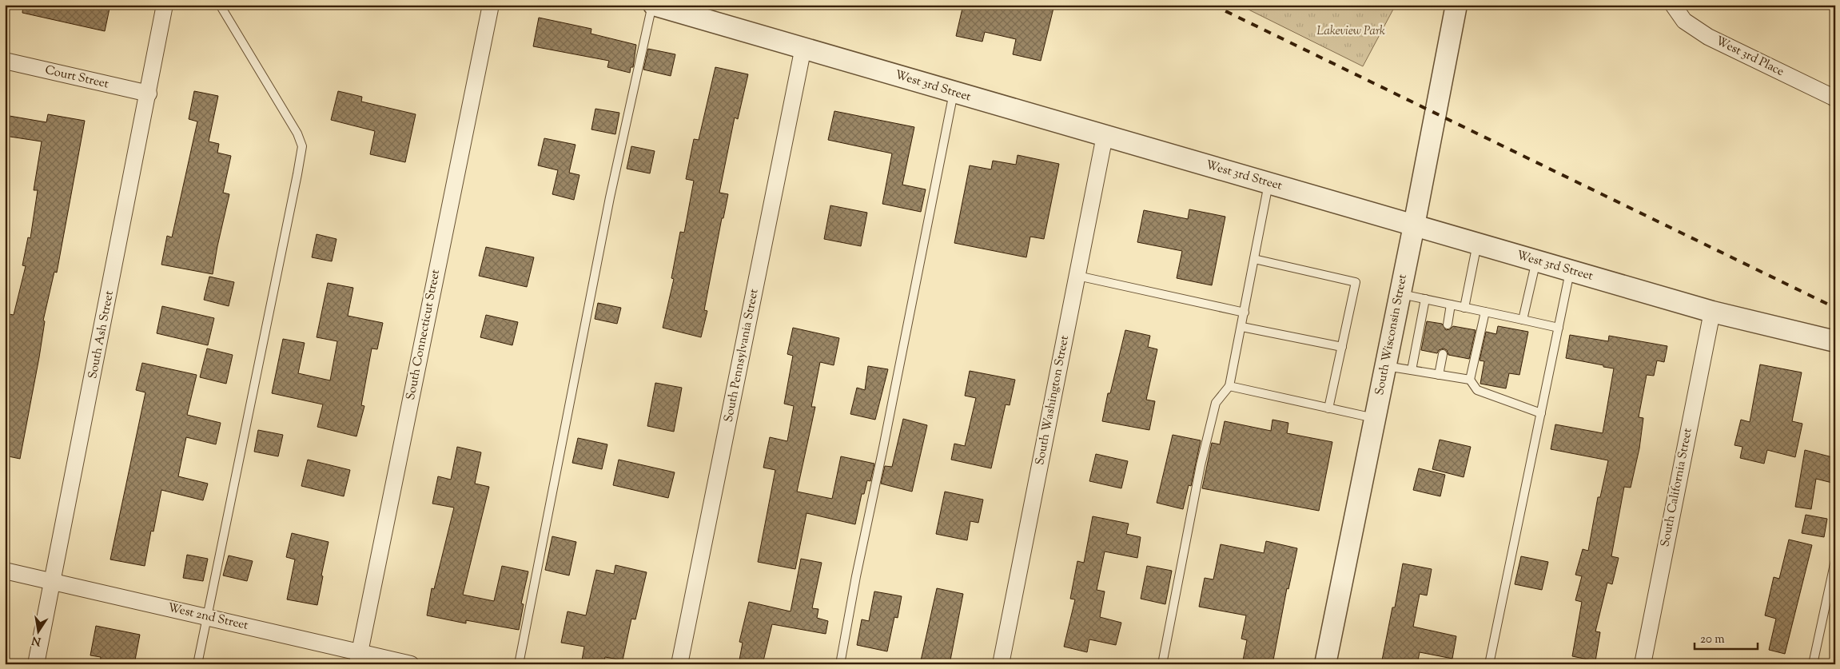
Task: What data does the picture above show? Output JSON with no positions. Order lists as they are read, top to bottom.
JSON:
{
  "streets": {
    "street": [
      "West 3rd Place",
      "Court Street",
      "West 3rd Street",
      "South Ash Street",
      "South Connecticut Street",
      "South Wisconsin Street",
      "South Pennsylvania Street",
      "South Washington Street",
      "South California Street",
      "West 2nd Street"
    ]
  },
  "crossings": [
    ["Court Street", "South Ash Street"],
    ["West 3rd Street", "South Wisconsin Street"],
    ["West 3rd Street", "South Pennsylvania Street"],
    ["West 3rd Street", "South Washington Street"],
    ["West 3rd Street", "South California Street"],
    ["South Ash Street", "West 2nd Street"],
    ["South Connecticut Street", "West 2nd Street"]
  ],
  "parks": ["Lakeview Park"],
  "scale_bar": "20 m",
  "north": "bottom"
}
